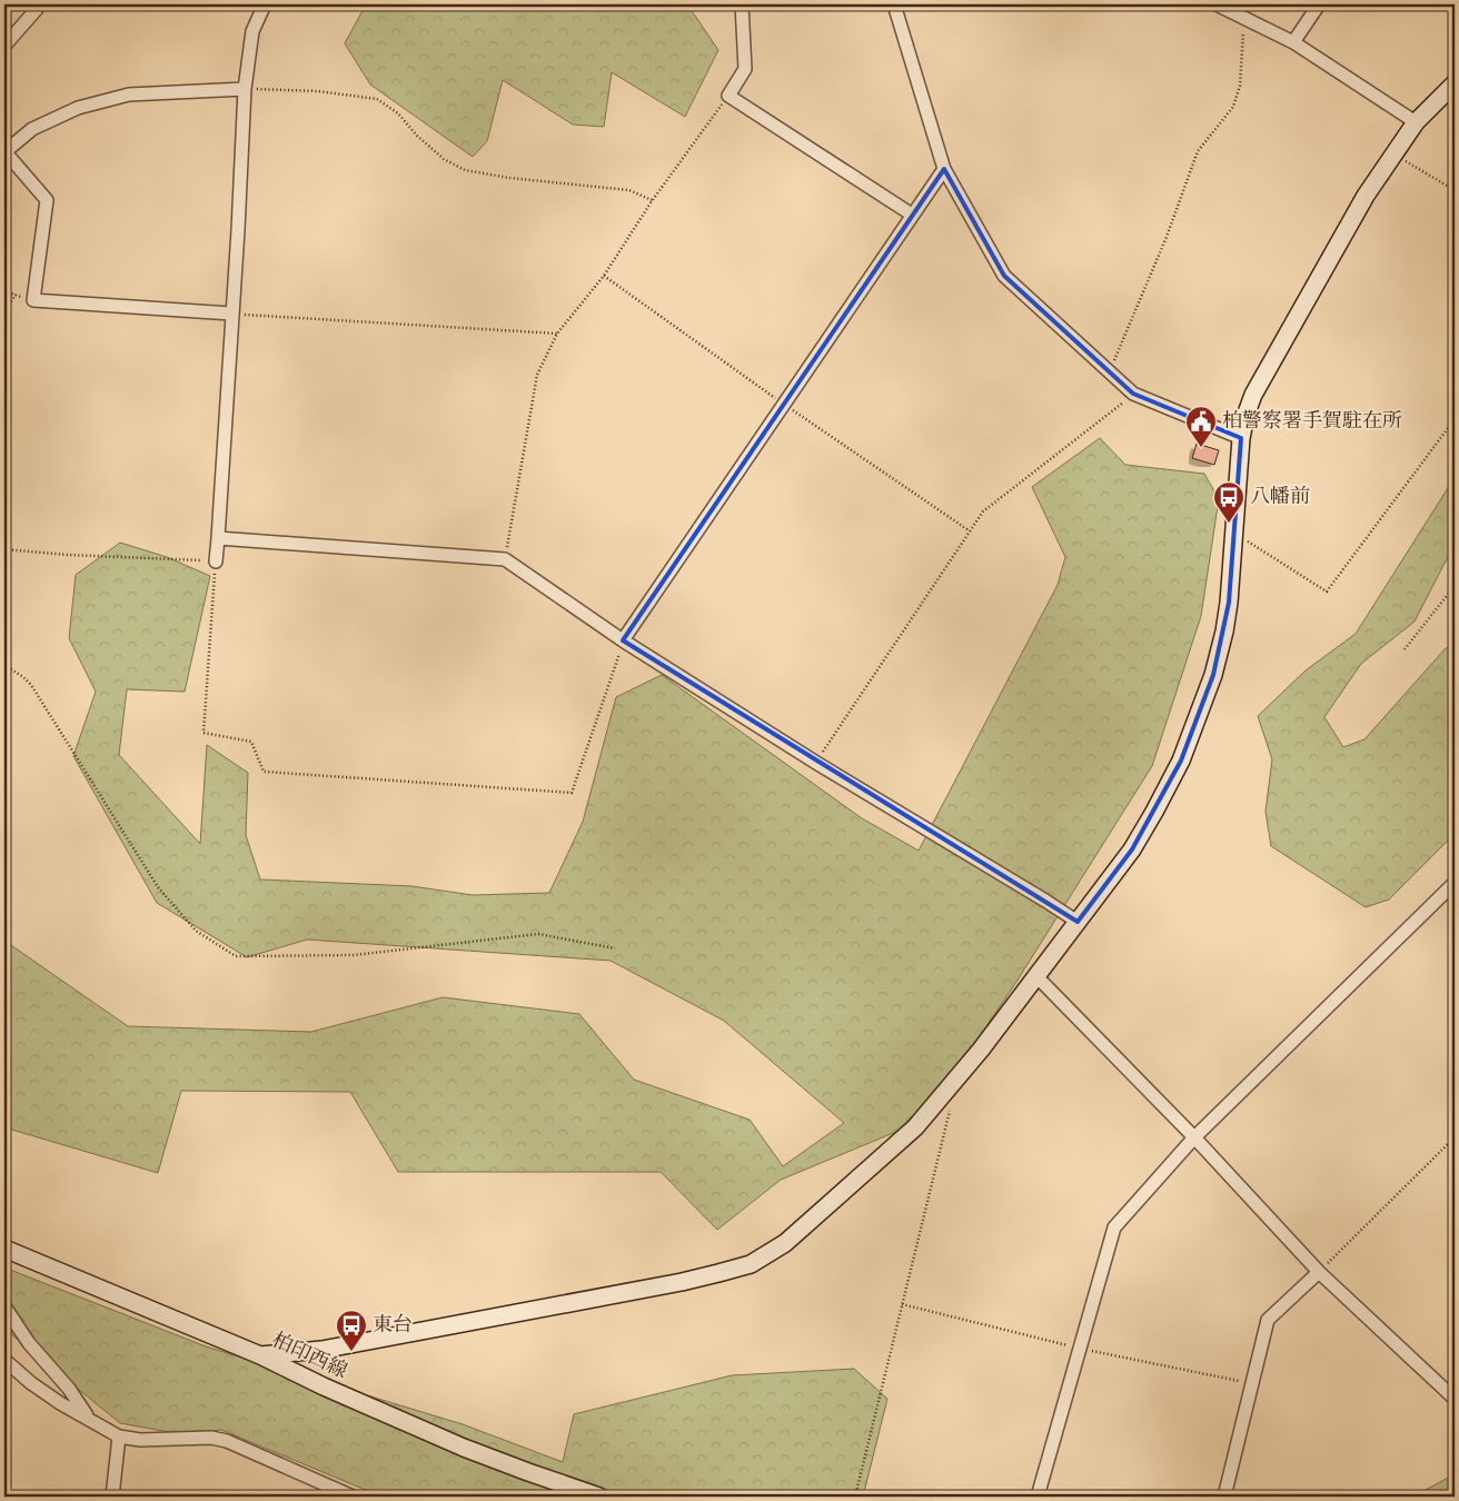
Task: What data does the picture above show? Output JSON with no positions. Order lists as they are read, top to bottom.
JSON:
{
  "streets": {
    "street": ["柏印西線"]
  },
  "places": {
    "public building": ["柏警察署手賀駐在所"],
    "bus stop": ["八幡前", "東台"]
  }
}
